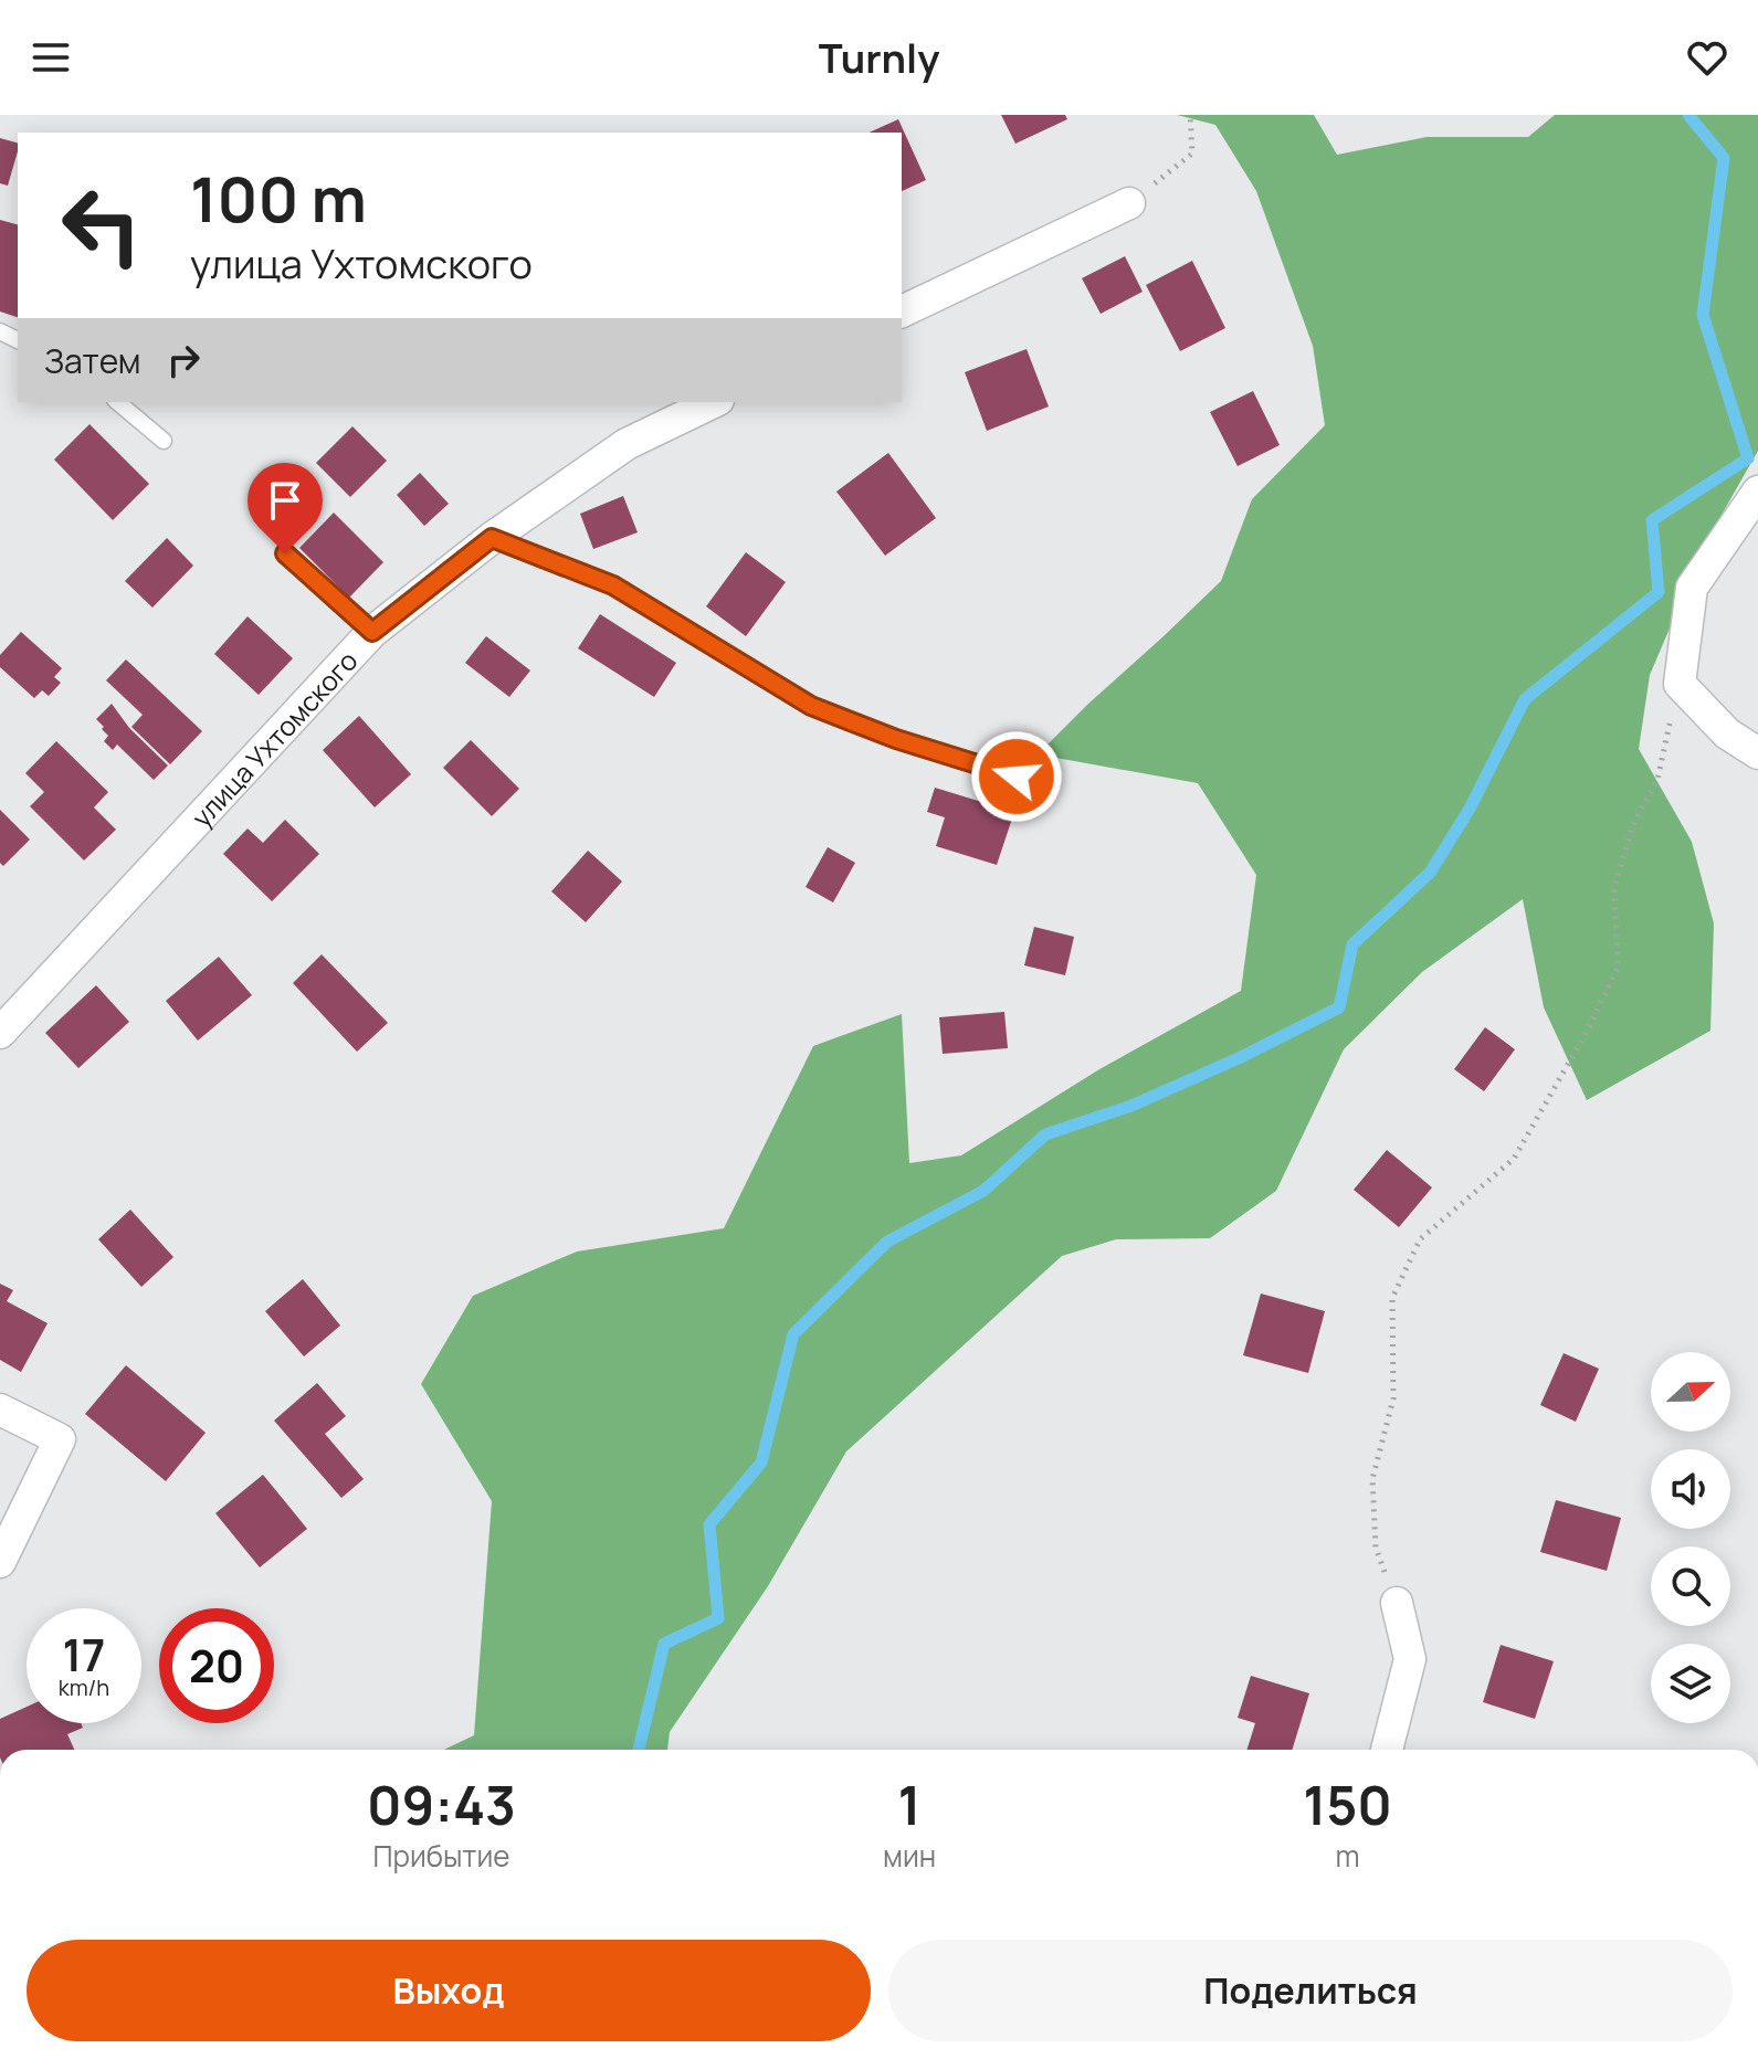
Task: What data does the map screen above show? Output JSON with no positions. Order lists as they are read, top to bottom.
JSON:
{
  "streets": {
    "street": ["улица Ухтомского"]
  },
  "north": "right",
  "page": {
    "header": "Turnly",
    "turn": ["100 m", "улица Ухтомского"],
    "then": "Затем",
    "speed": "17 km/h",
    "limit": "20",
    "eta": [
      "09:43",
      "Прибытие",
      "1",
      "мин",
      "150",
      "m"
    ],
    "buttons": ["Выход", "Поделиться"]
  }
}
